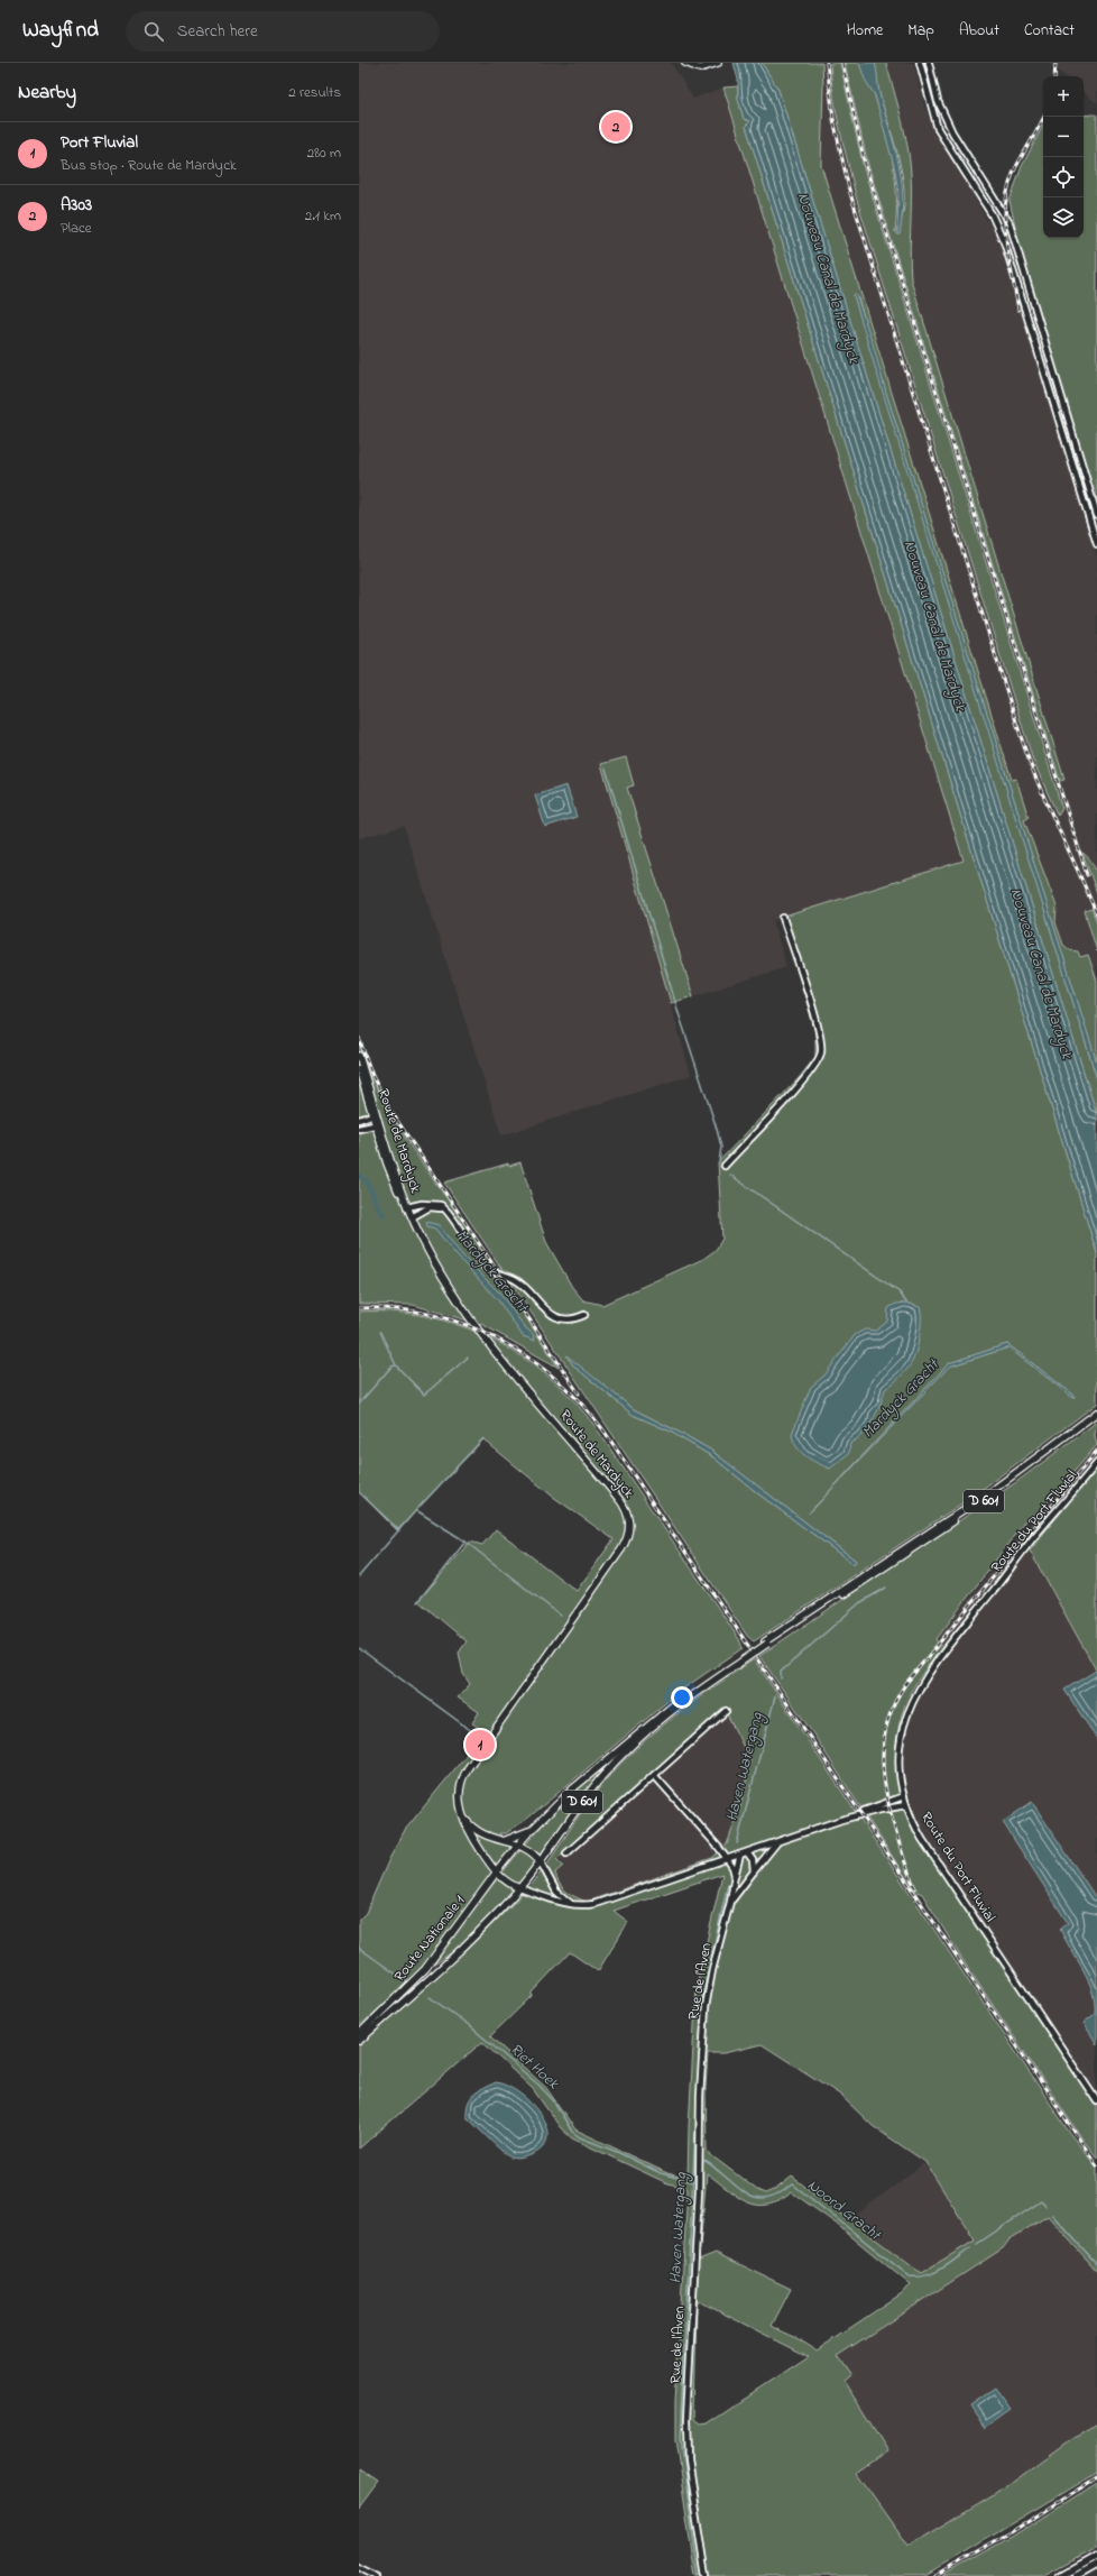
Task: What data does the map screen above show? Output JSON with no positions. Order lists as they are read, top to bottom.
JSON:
{
  "streets": {
    "main road": ["Route de Mardyck", "D 601", "Route Nationale 1"],
    "street": ["Route du Port Fluvial", "Rue de l'Aven"]
  },
  "crossings": [
    ["Route de Mardyck", "D 601"],
    ["Route de Mardyck", "Route Nationale 1"],
    ["D 601", "Route Nationale 1"]
  ],
  "water": [
    "Nouveau Canal de Mardyck",
    "Mardyck Gracht",
    "Haven Watergang",
    "Riet Hoek",
    "Noord Gracht"
  ],
  "page": {
    "header": "Wayfind",
    "search": "Search here",
    "nav": [
      "Home",
      "Map",
      "About",
      "Contact"
    ],
    "heading": ["Nearby", "2 results"],
    "map_buttons": ["+", "−"],
    "pins": ["2", "1"],
    "list": [
      {
        "mark": "1",
        "name": "Port Fluvial",
        "note": "Bus stop · Route de Mardyck",
        "value": "280 m"
      },
      {
        "mark": "2",
        "name": "A303",
        "note": "Place",
        "value": "2.1 km"
      }
    ]
  }
}
